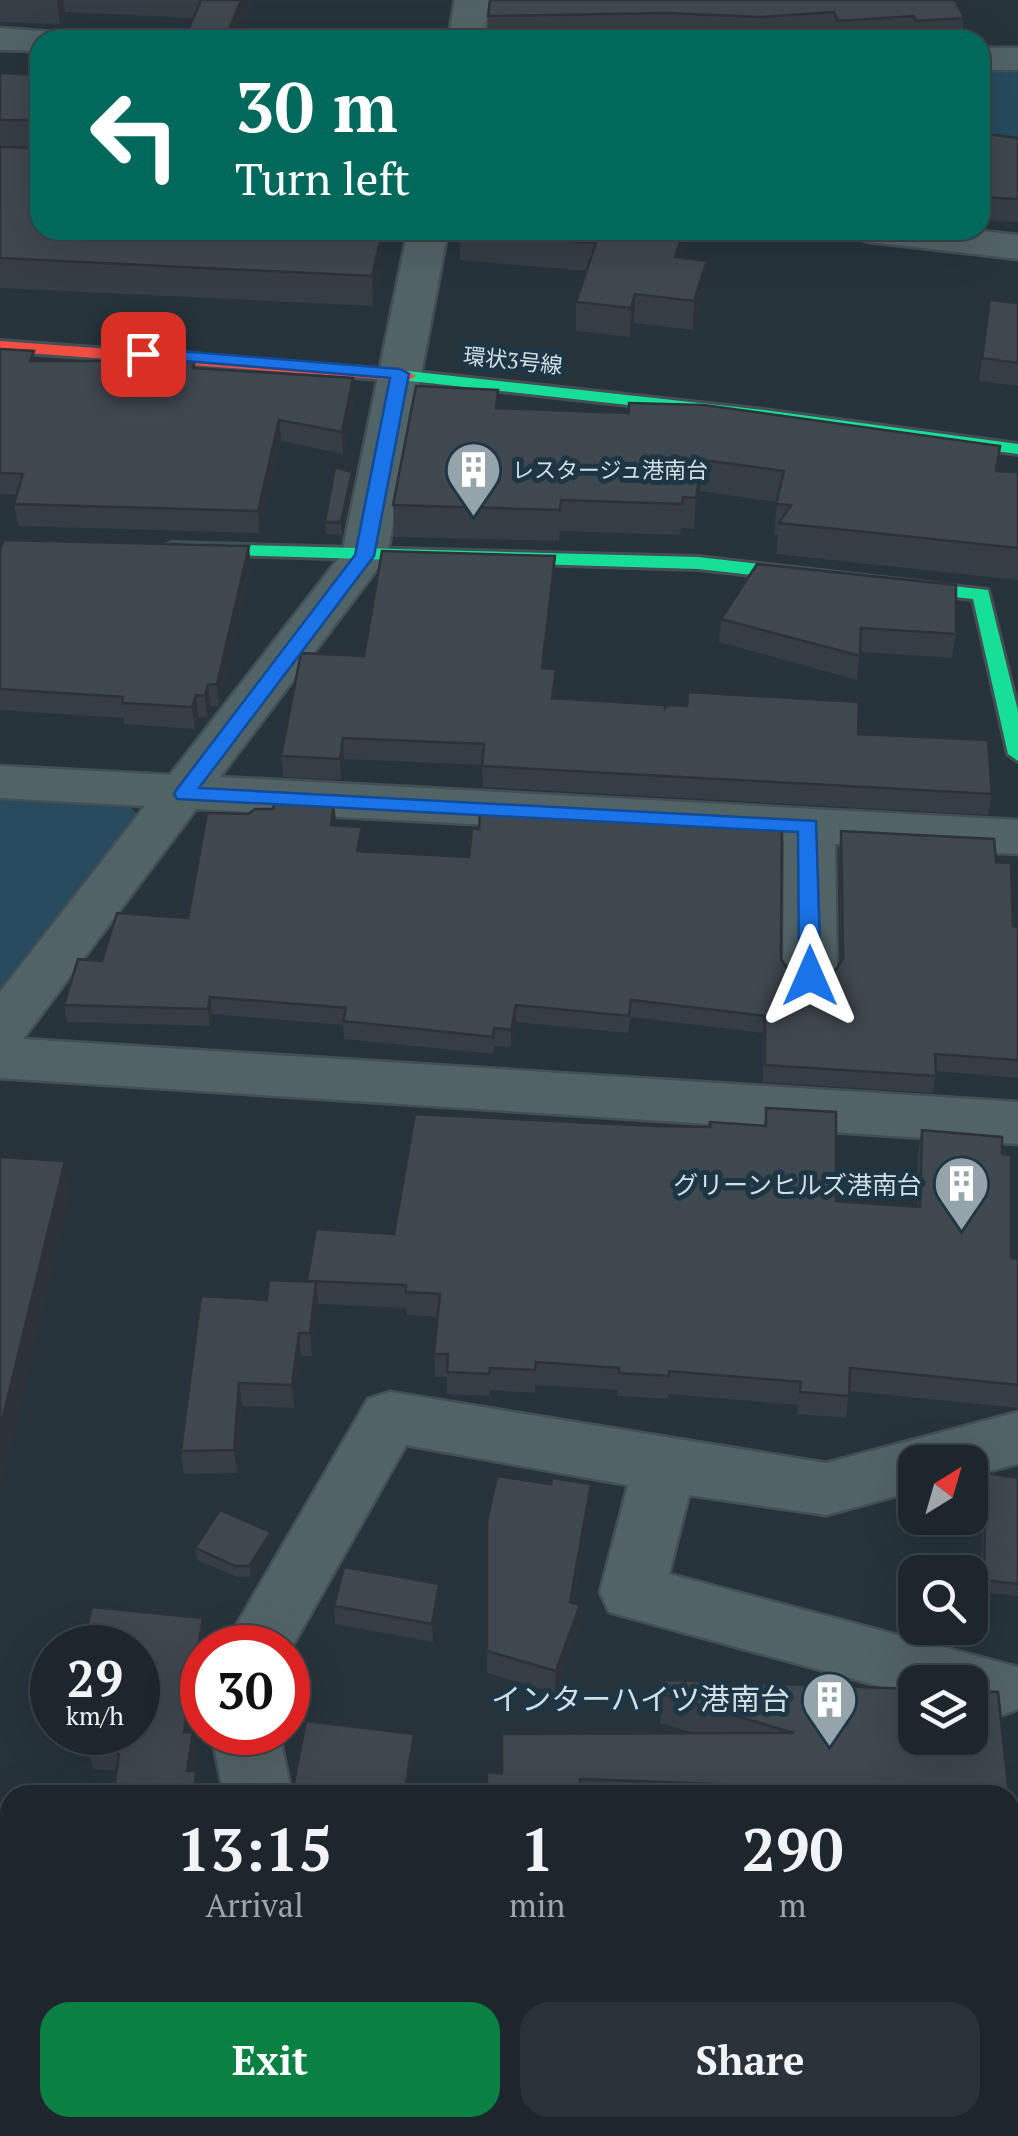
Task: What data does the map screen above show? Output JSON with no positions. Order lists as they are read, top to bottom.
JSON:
{
  "streets": {
    "street": ["環状3号線"]
  },
  "places": {
    "building": ["レスタージュ港南台", "グリーンヒルズ港南台", "インターハイツ港南台"]
  },
  "north": "top right",
  "page": {
    "turn": ["30 m", "Turn left"],
    "speed": "29 km/h",
    "limit": "30",
    "eta": [
      "13:15",
      "Arrival",
      "1",
      "min",
      "290",
      "m"
    ],
    "buttons": ["Exit", "Share"]
  }
}
